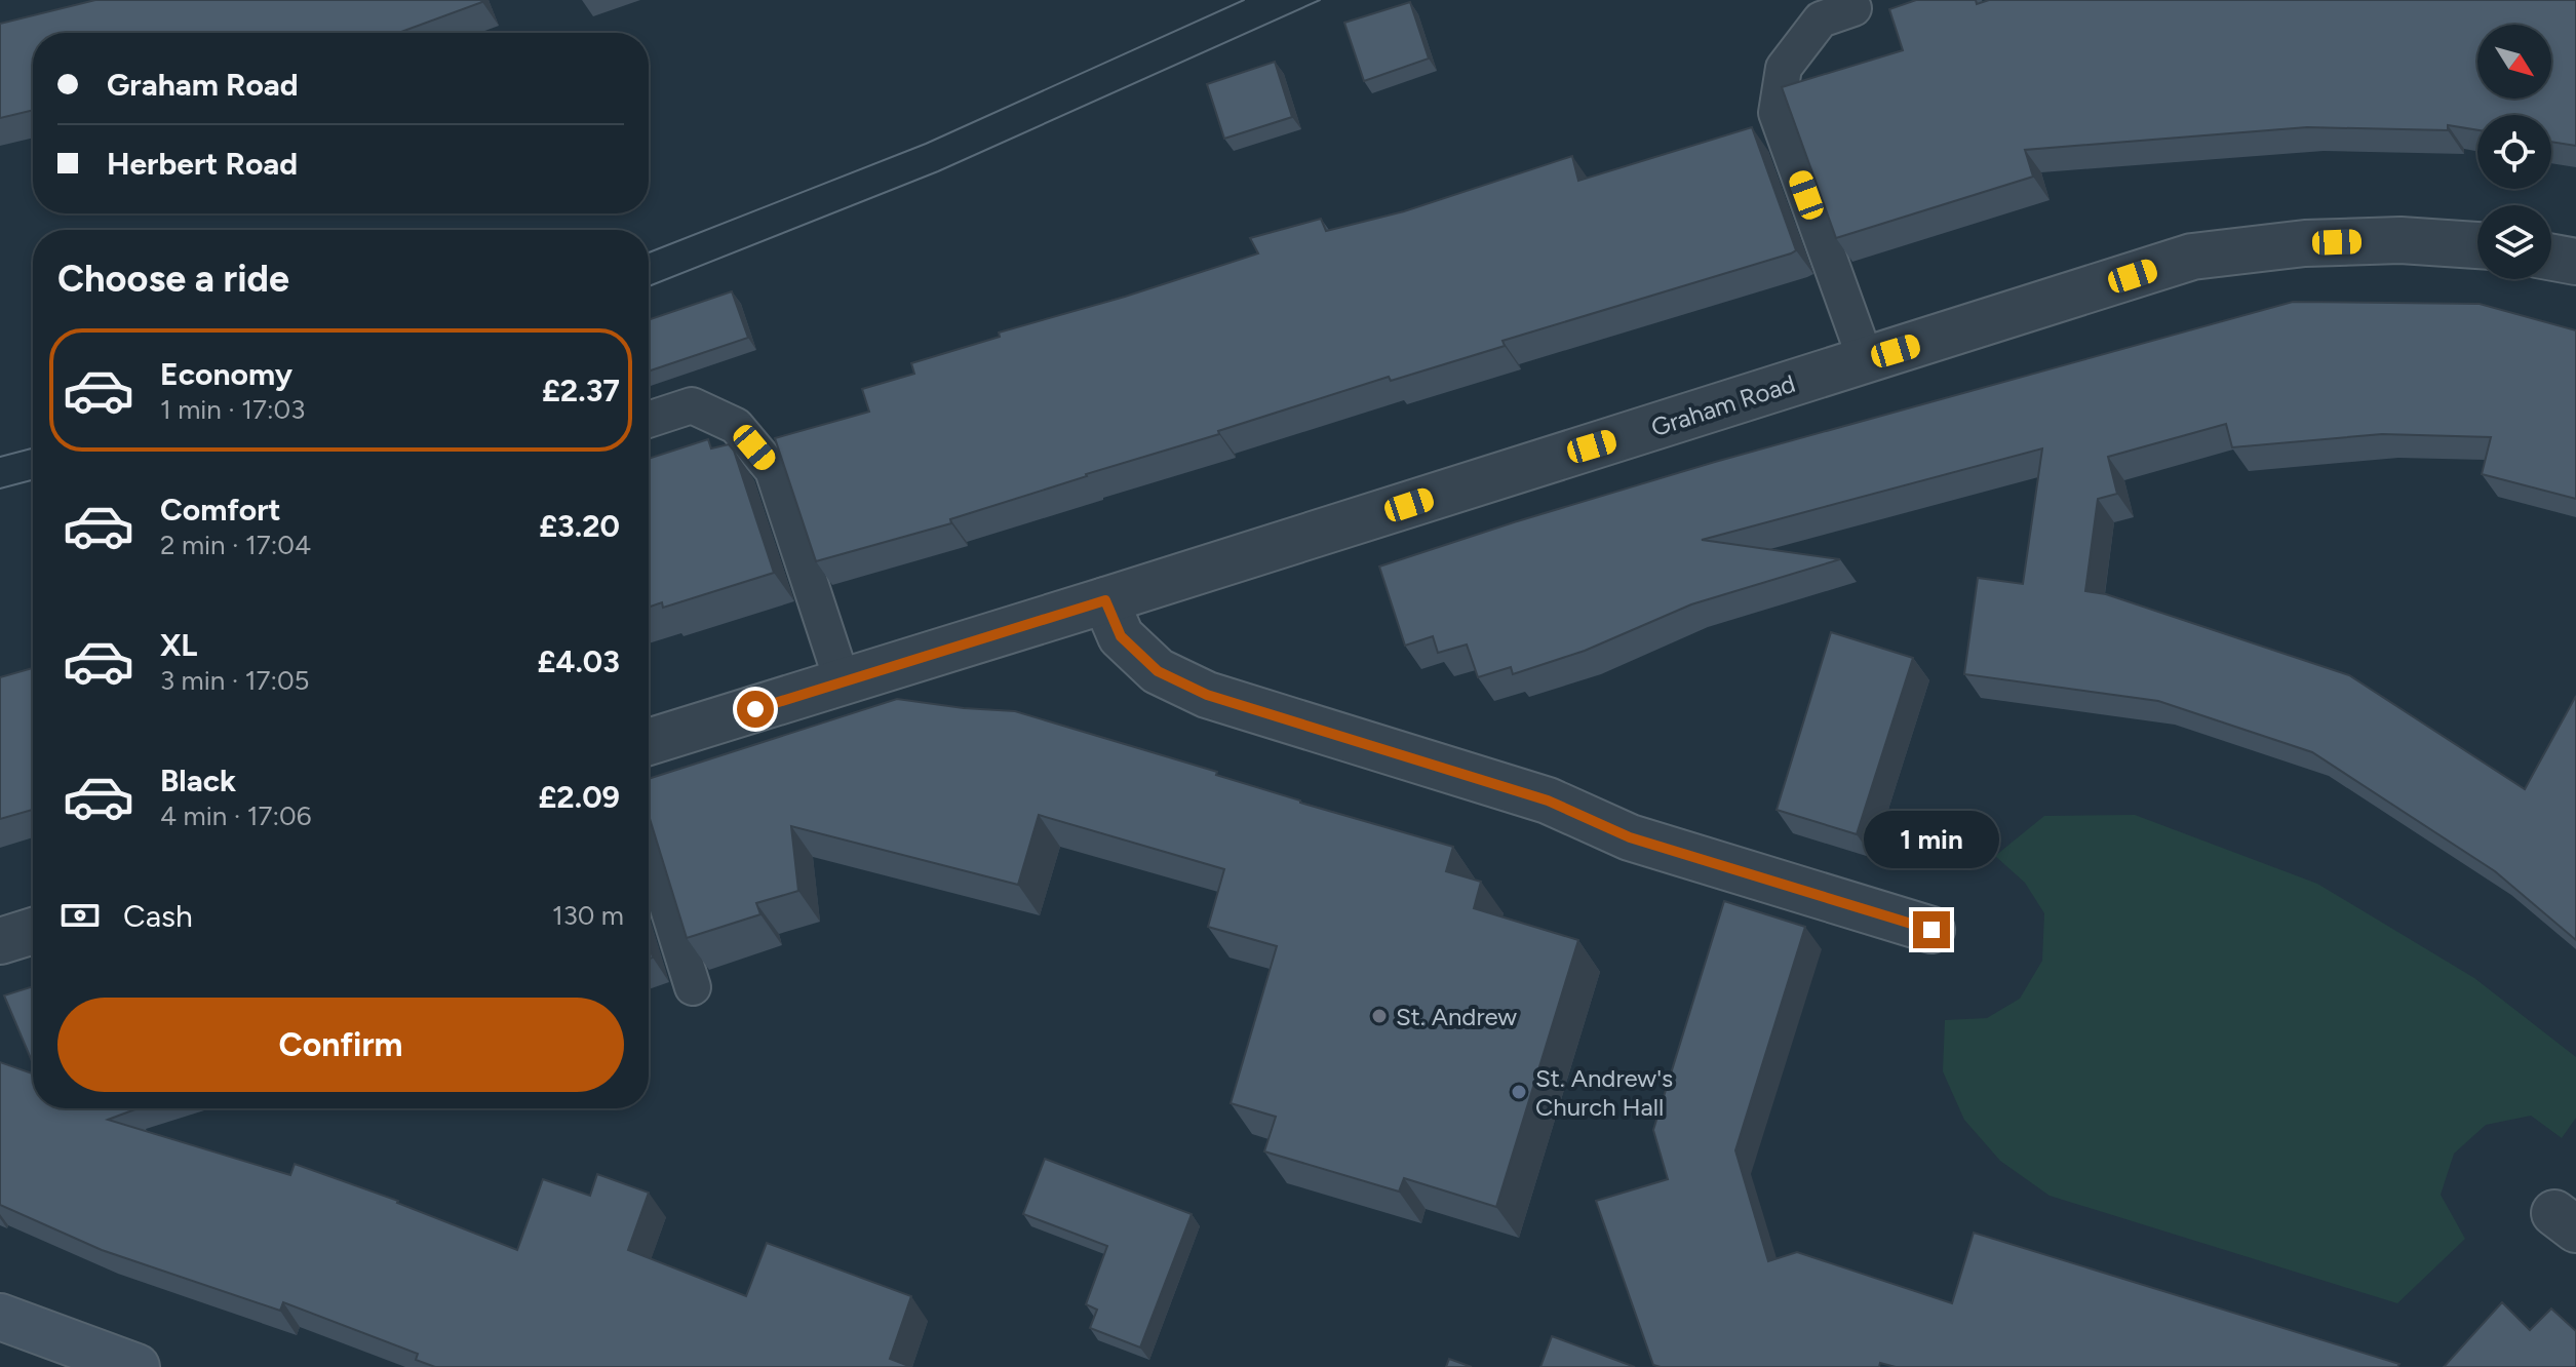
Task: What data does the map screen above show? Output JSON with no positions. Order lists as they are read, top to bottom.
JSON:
{
  "streets": {
    "street": ["Graham Road"]
  },
  "places": ["St. Andrew", "St. Andrew's Church Hall"],
  "north": "bottom right",
  "page": {
    "banner": ["Graham Road", "Herbert Road"],
    "heading": "Choose a ride",
    "list": [
      {
        "name": "Economy",
        "note": "1 min · 17:03",
        "value": "£2.37"
      },
      {
        "name": "Comfort",
        "note": "2 min · 17:04",
        "value": "£3.20"
      },
      {
        "name": "XL",
        "note": "3 min · 17:05",
        "value": "£4.03"
      },
      {
        "name": "Black",
        "note": "4 min · 17:06",
        "value": "£2.09"
      }
    ],
    "bubble": "1 min",
    "pay": ["Cash", "130 m"],
    "buttons": "Confirm"
  }
}
